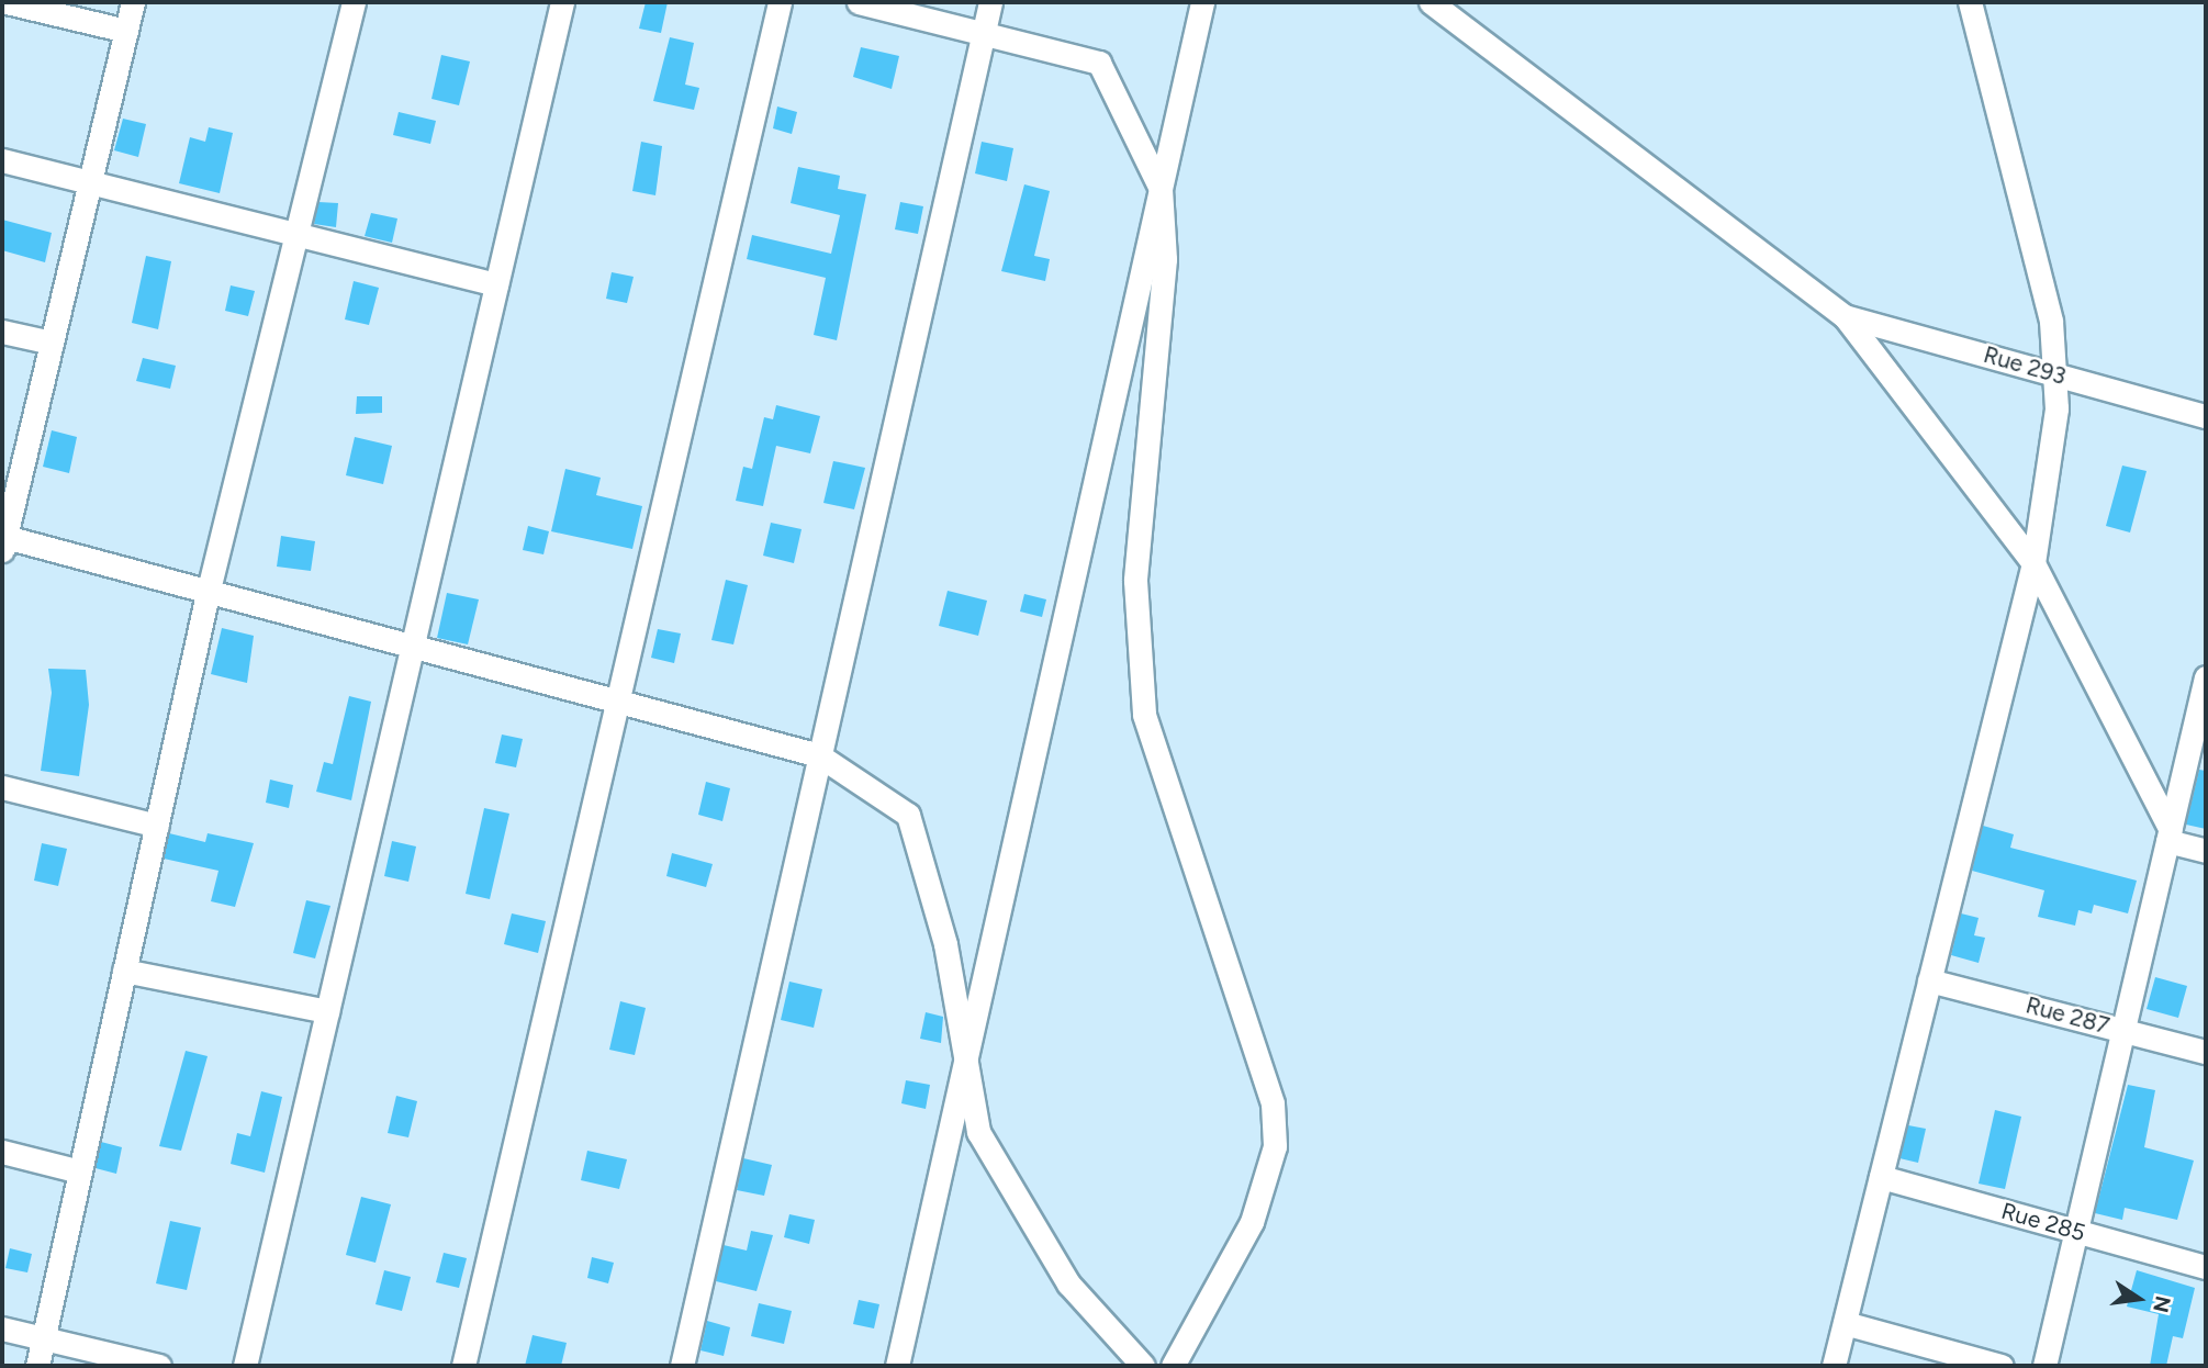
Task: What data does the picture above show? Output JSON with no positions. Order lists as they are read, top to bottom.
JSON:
{
  "streets": {
    "street": ["Rue 293", "Rue 287", "Rue 285"]
  },
  "north": "right"
}
